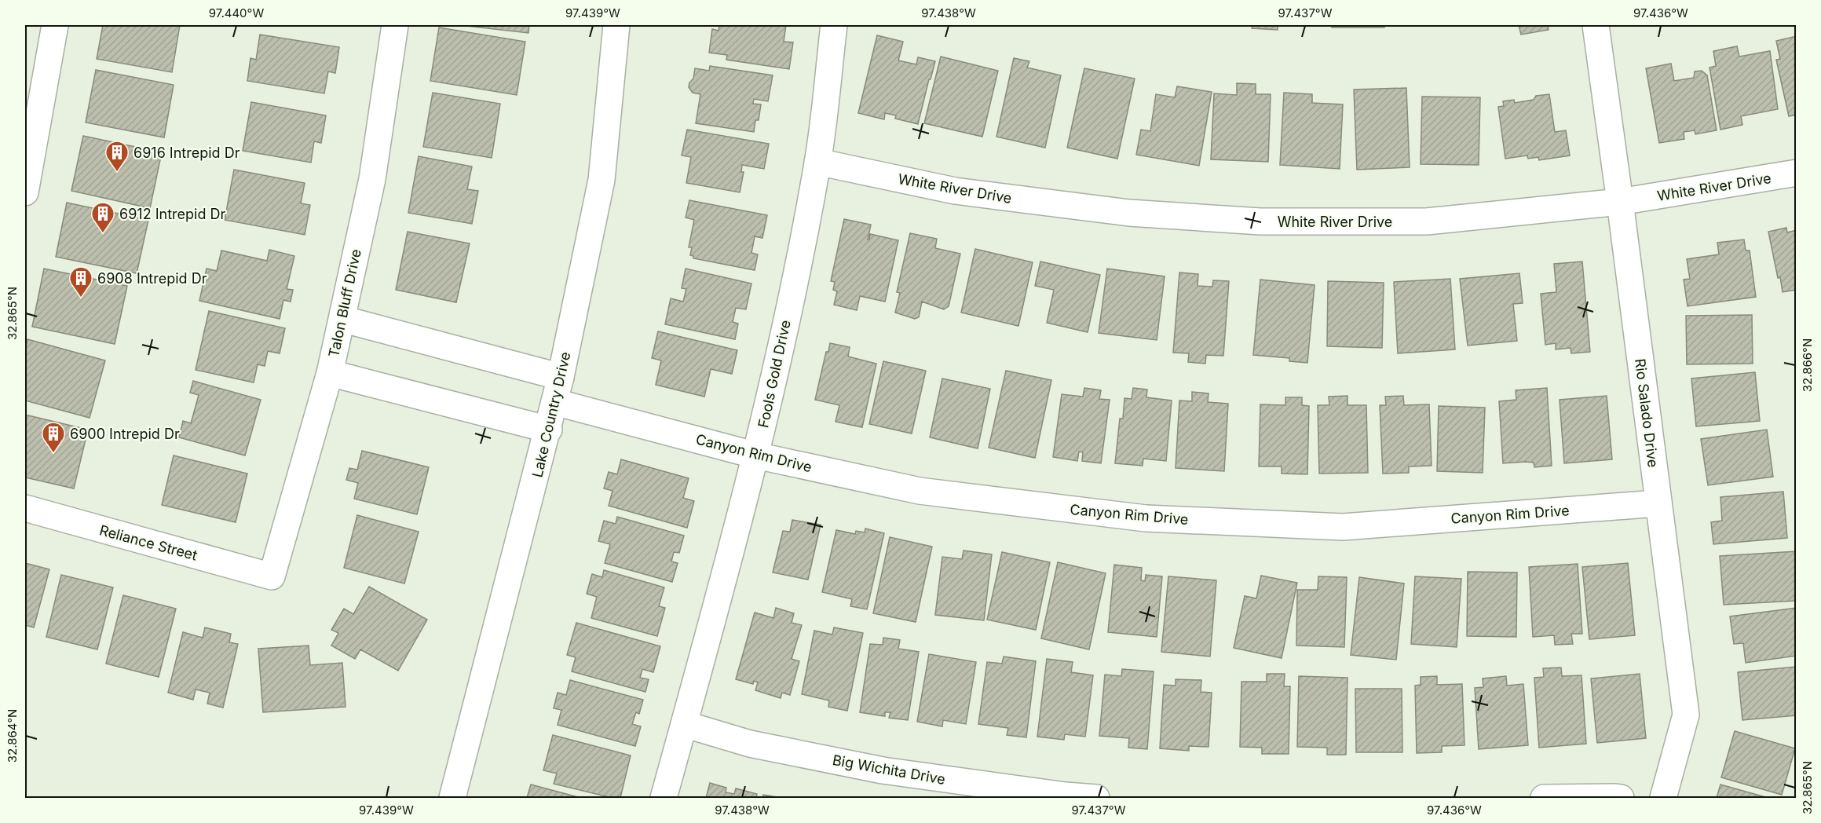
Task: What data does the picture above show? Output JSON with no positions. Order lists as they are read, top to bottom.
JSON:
{
  "streets": {
    "street": [
      "White River Drive",
      "Talon Bluff Drive",
      "Fools Gold Drive",
      "Rio Salado Drive",
      "Lake Country Drive",
      "Canyon Rim Drive",
      "Reliance Street",
      "Big Wichita Drive"
    ]
  },
  "crossings": [
    ["White River Drive", "Fools Gold Drive"],
    ["White River Drive", "Rio Salado Drive"],
    ["Talon Bluff Drive", "Reliance Street"],
    ["Fools Gold Drive", "Canyon Rim Drive"],
    ["Fools Gold Drive", "Big Wichita Drive"],
    ["Rio Salado Drive", "Canyon Rim Drive"],
    ["Lake Country Drive", "Canyon Rim Drive"]
  ],
  "places": {
    "building": [
      "6916 Intrepid Dr",
      "6912 Intrepid Dr",
      "6908 Intrepid Dr",
      "6900 Intrepid Dr"
    ]
  },
  "coordinates": [
    "97.440°W",
    "97.439°W",
    "97.438°W",
    "97.437°W",
    "97.436°W",
    "32.865°N",
    "32.866°N",
    "32.864°N"
  ]
}
